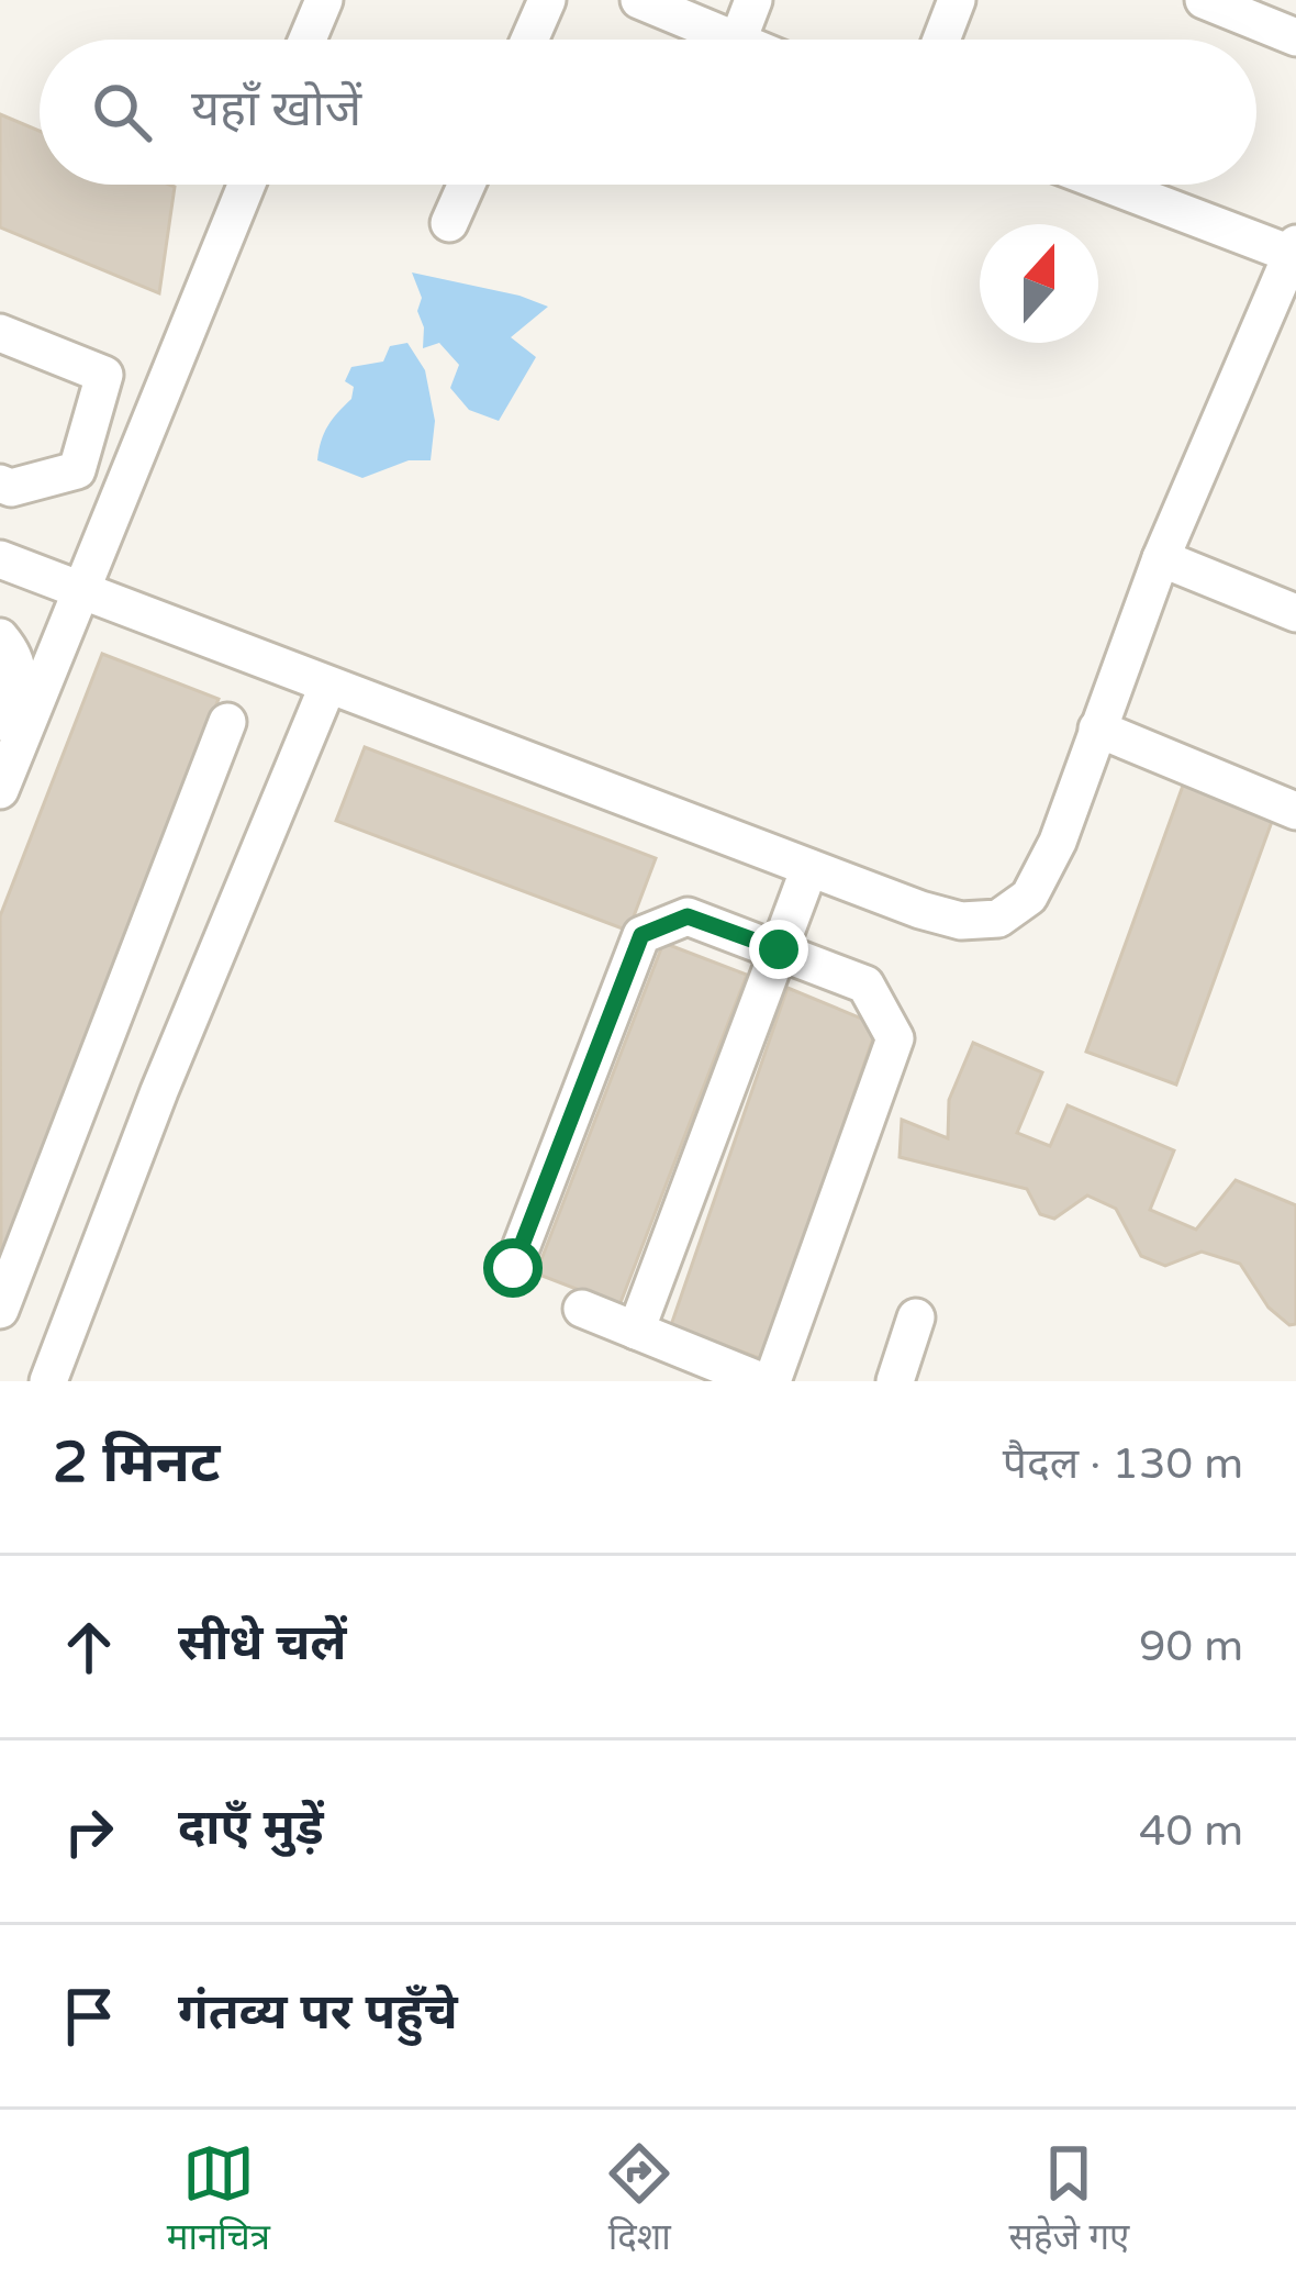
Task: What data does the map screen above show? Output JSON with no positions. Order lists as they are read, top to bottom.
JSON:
{
  "north": "top",
  "page": {
    "search": "यहाँ खोजें",
    "heading": ["2 मिनट", "पैदल · 130 m"],
    "list": [
      ["सीधे चलें", "90 m"],
      ["दाएँ मुड़ें", "40 m"],
      "गंतव्य पर पहुँचे"
    ],
    "nav": ["मानचित्र", "दिशा", "सहेजे गए"]
  }
}
